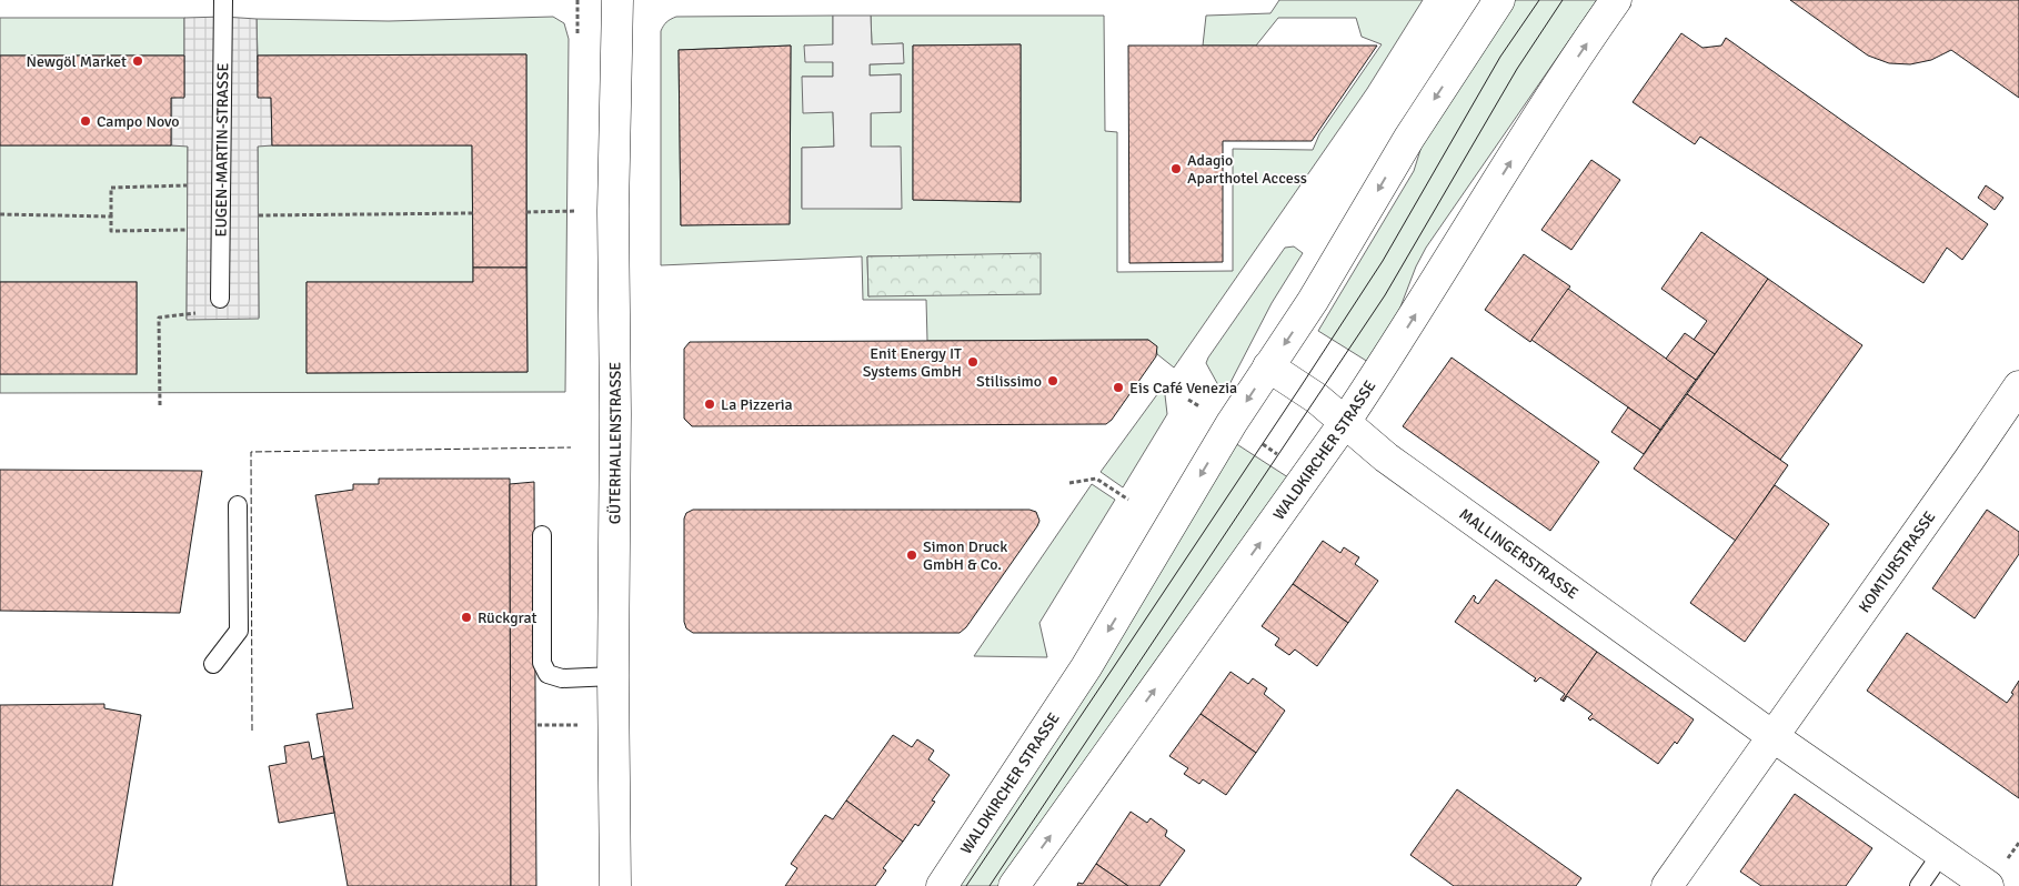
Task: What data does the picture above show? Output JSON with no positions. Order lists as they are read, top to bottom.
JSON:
{
  "streets": {
    "street": [
      "GÜTERHALLENSTRASSE",
      "WALDKIRCHER STRASSE",
      "MALLINGERSTRASSE",
      "KOMTURSTRASSE"
    ],
    "lane": ["EUGEN-MARTIN-STRASSE"]
  },
  "crossings": [
    ["WALDKIRCHER STRASSE", "MALLINGERSTRASSE"],
    ["MALLINGERSTRASSE", "KOMTURSTRASSE"]
  ],
  "places": [
    "Newgöl Market",
    "Campo Novo",
    "Adagio Aparthotel Access",
    "Enit Energy IT Systems GmbH",
    "Stilissimo",
    "Eis Café Venezia",
    "La Pizzeria",
    "Simon Druck GmbH & Co.",
    "Rückgrat"
  ]
}
